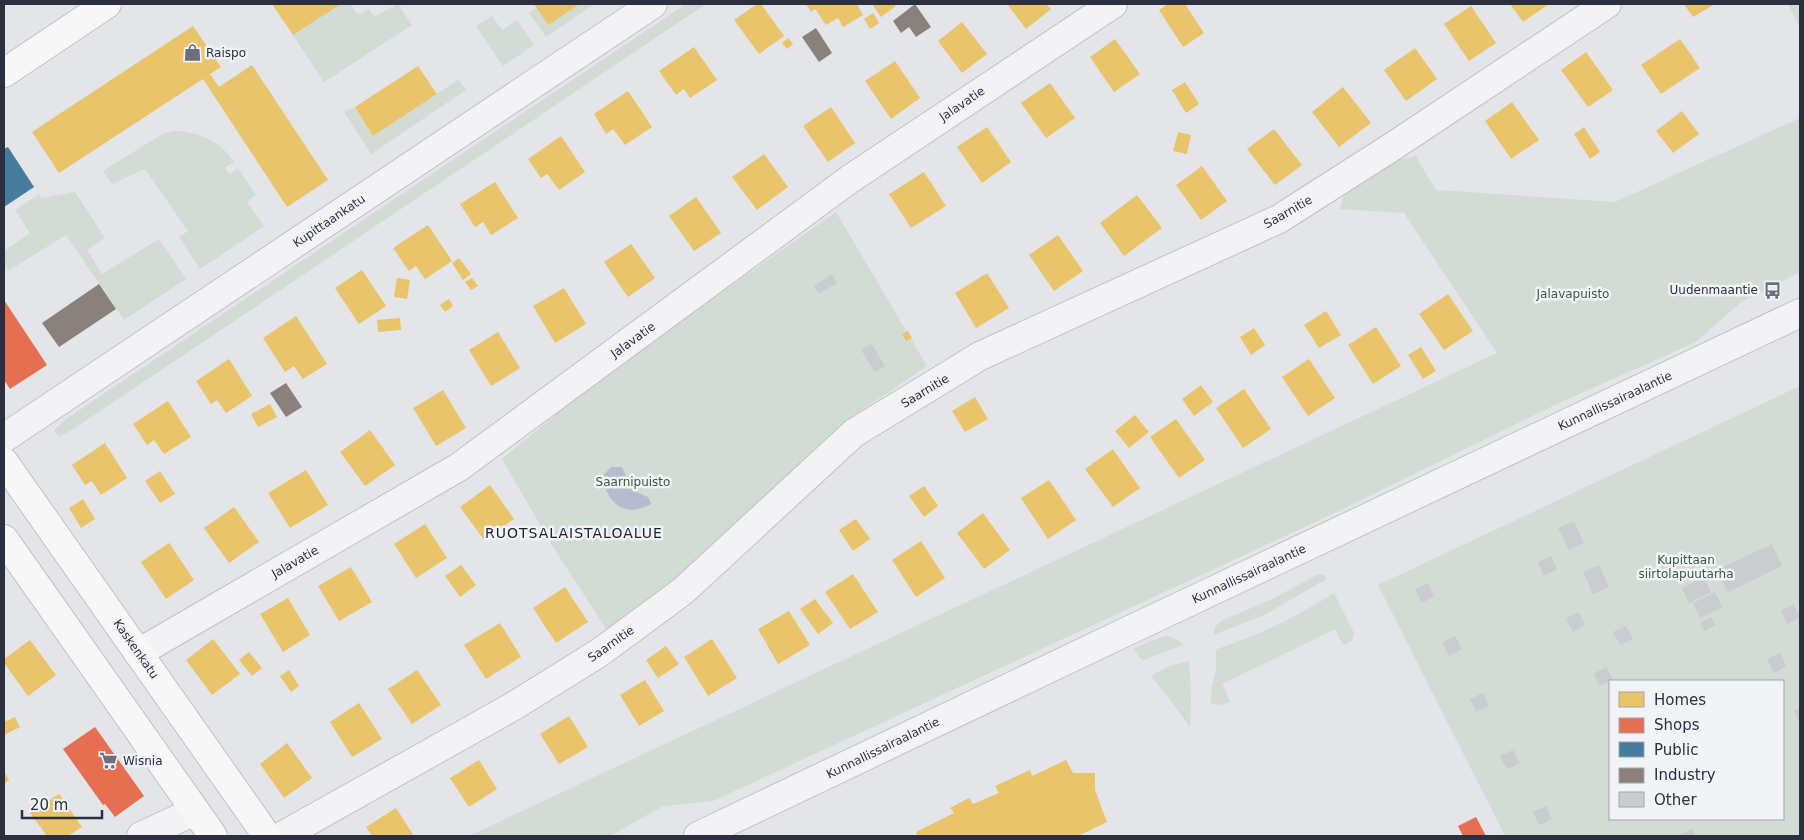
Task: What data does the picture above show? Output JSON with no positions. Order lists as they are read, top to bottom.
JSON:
{
  "streets": {
    "main road": ["Kaskenkatu"],
    "street": [
      "Jalavatie",
      "Saarnitie",
      "Kupittaankatu",
      "Kunnallissairaalantie"
    ]
  },
  "crossings": [
    ["Jalavatie", "Kaskenkatu"]
  ],
  "districts": ["RUOTSALAISTALOALUE"],
  "parks": ["Jalavapuisto", "Saarnipuisto", "Kupittaan siirtolapuutarha"],
  "places": {
    "shop": ["Raispo"],
    "bus stop": ["Uudenmaantie"],
    "supermarket": ["Wisnia"]
  },
  "legend": [
    "Homes",
    "Shops",
    "Public",
    "Industry",
    "Other"
  ],
  "scale_bar": "20 m"
}
